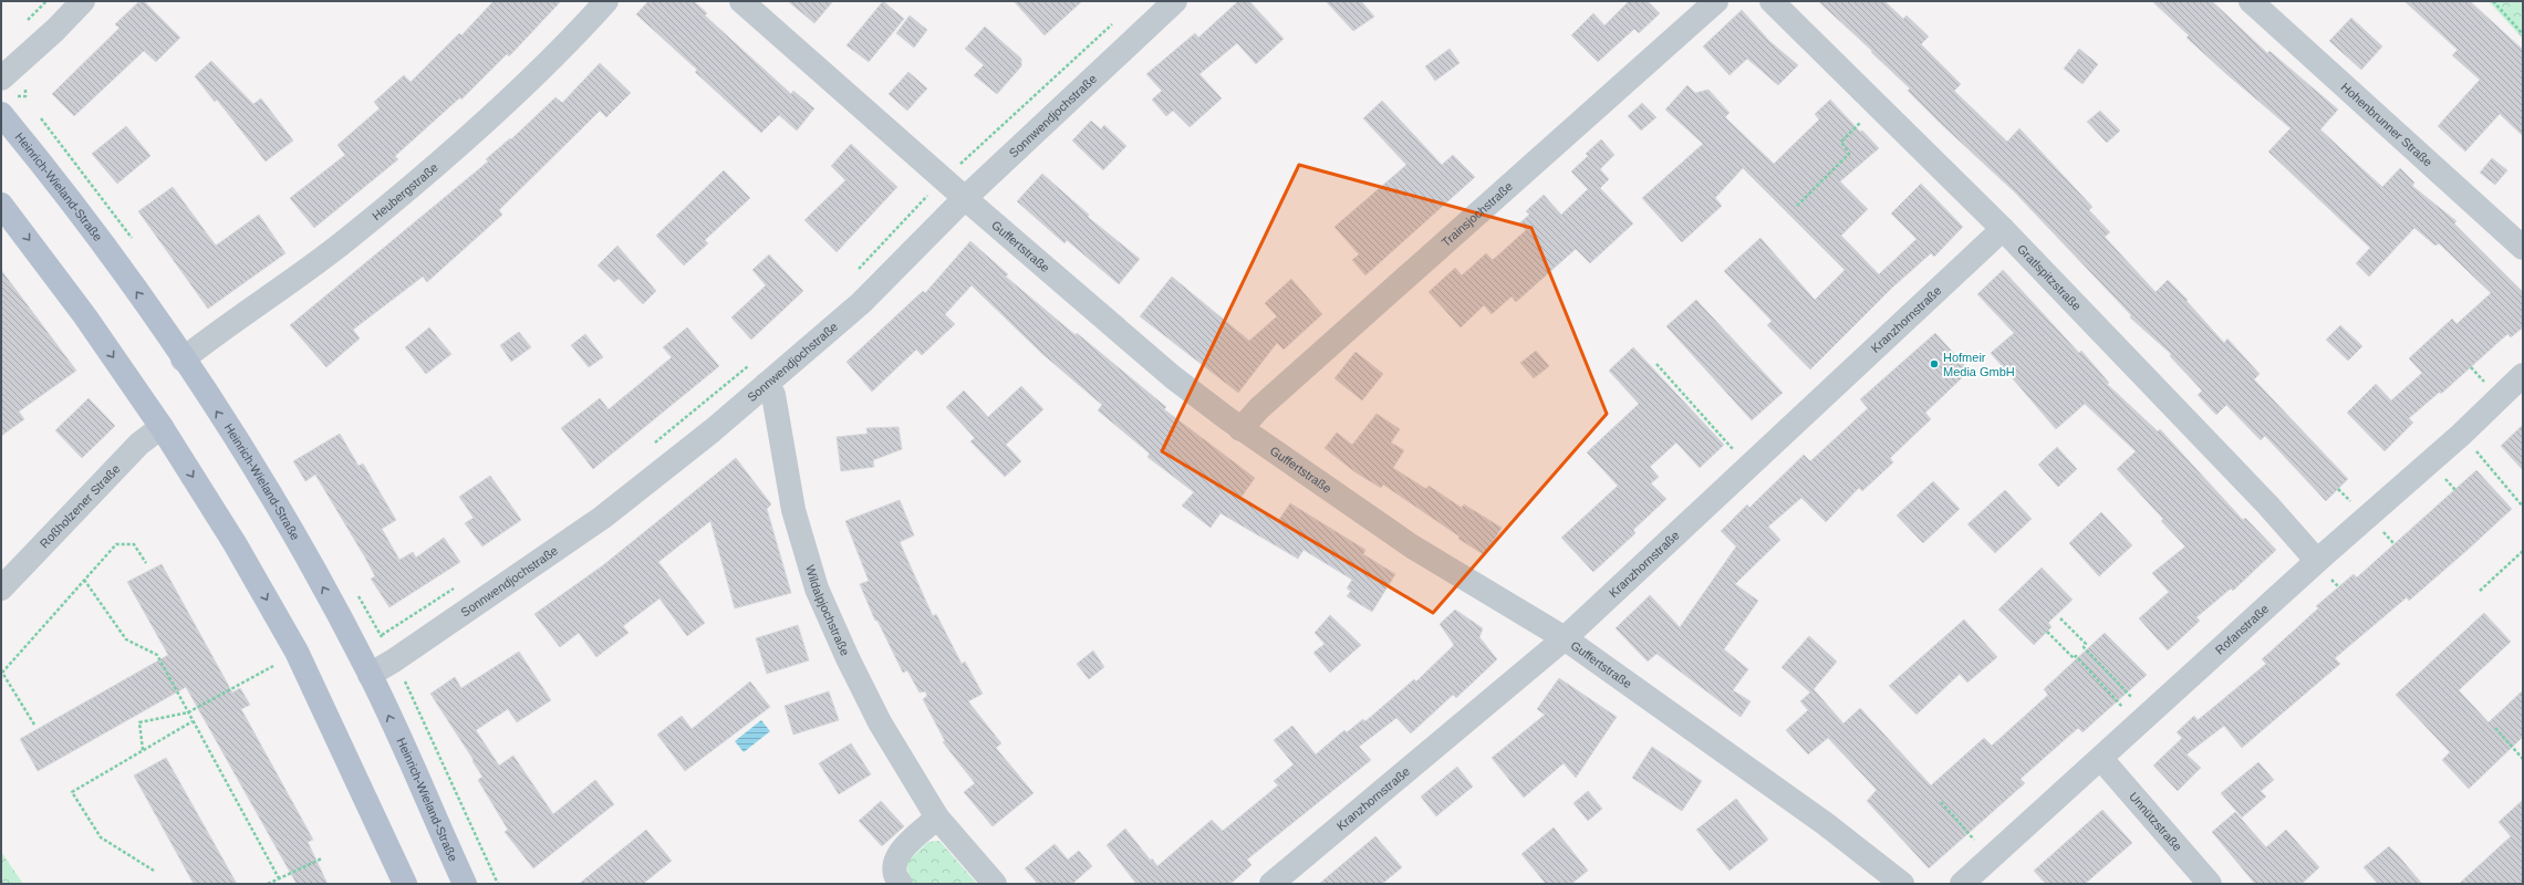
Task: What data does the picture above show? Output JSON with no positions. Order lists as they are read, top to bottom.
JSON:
{
  "streets": {
    "main road": ["Heinrich-Wieland-Straße"],
    "street": [
      "Sonnwendjochstraße",
      "Hohenbrunner Straße",
      "Heubergstraße",
      "Trainsjochstraße",
      "Guffertstraße",
      "Gratlspitzstraße",
      "Kranzhornstraße",
      "Roßholzener Straße",
      "Wildalpjochstraße",
      "Rofanstraße",
      "Unnützstraße"
    ]
  },
  "crossings": [
    ["Sonnwendjochstraße", "Heinrich-Wieland-Straße"],
    ["Sonnwendjochstraße", "Guffertstraße"],
    ["Sonnwendjochstraße", "Wildalpjochstraße"],
    ["Heinrich-Wieland-Straße", "Heubergstraße"],
    ["Trainsjochstraße", "Guffertstraße"],
    ["Guffertstraße", "Kranzhornstraße"],
    ["Gratlspitzstraße", "Kranzhornstraße"],
    ["Gratlspitzstraße", "Rofanstraße"],
    ["Rofanstraße", "Unnützstraße"]
  ],
  "places": ["Hofmeir Media GmbH"]
}
